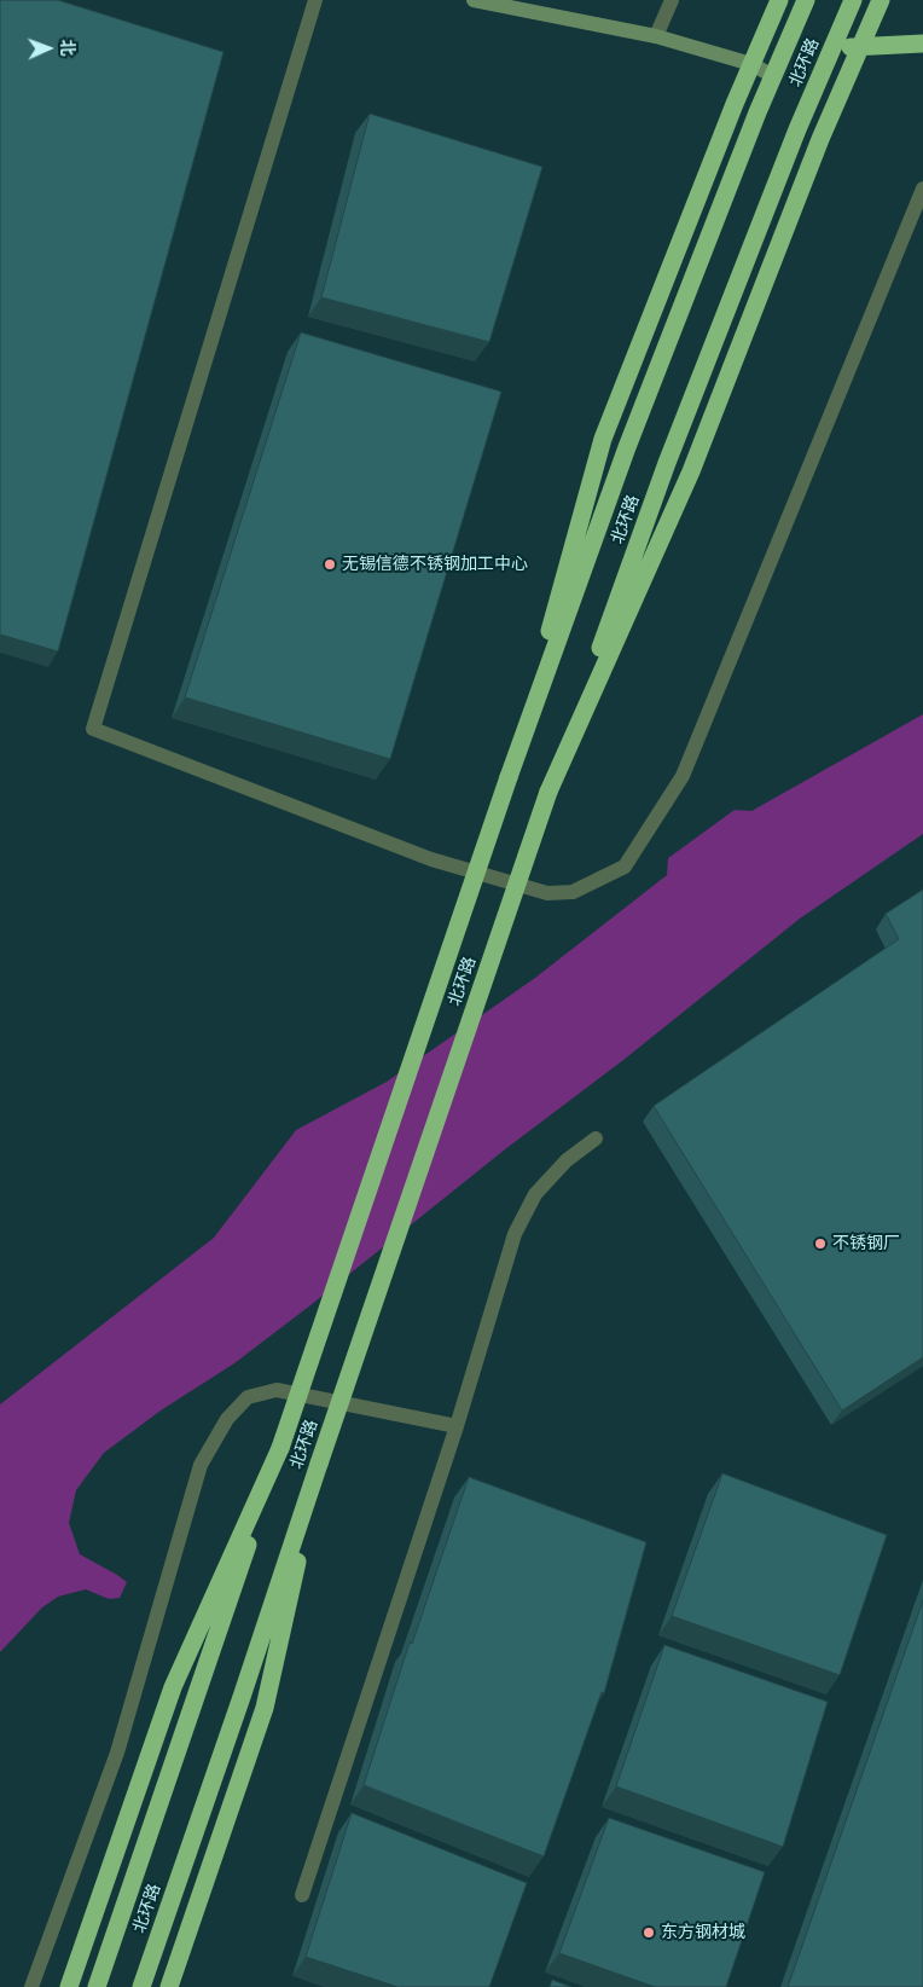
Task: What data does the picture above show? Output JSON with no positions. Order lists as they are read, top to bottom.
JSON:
{
  "streets": {
    "highway": ["北环路"]
  },
  "places": ["无锡信德不锈钢加工中心", "不锈钢厂", "东方钢材城"],
  "north": "right"
}
